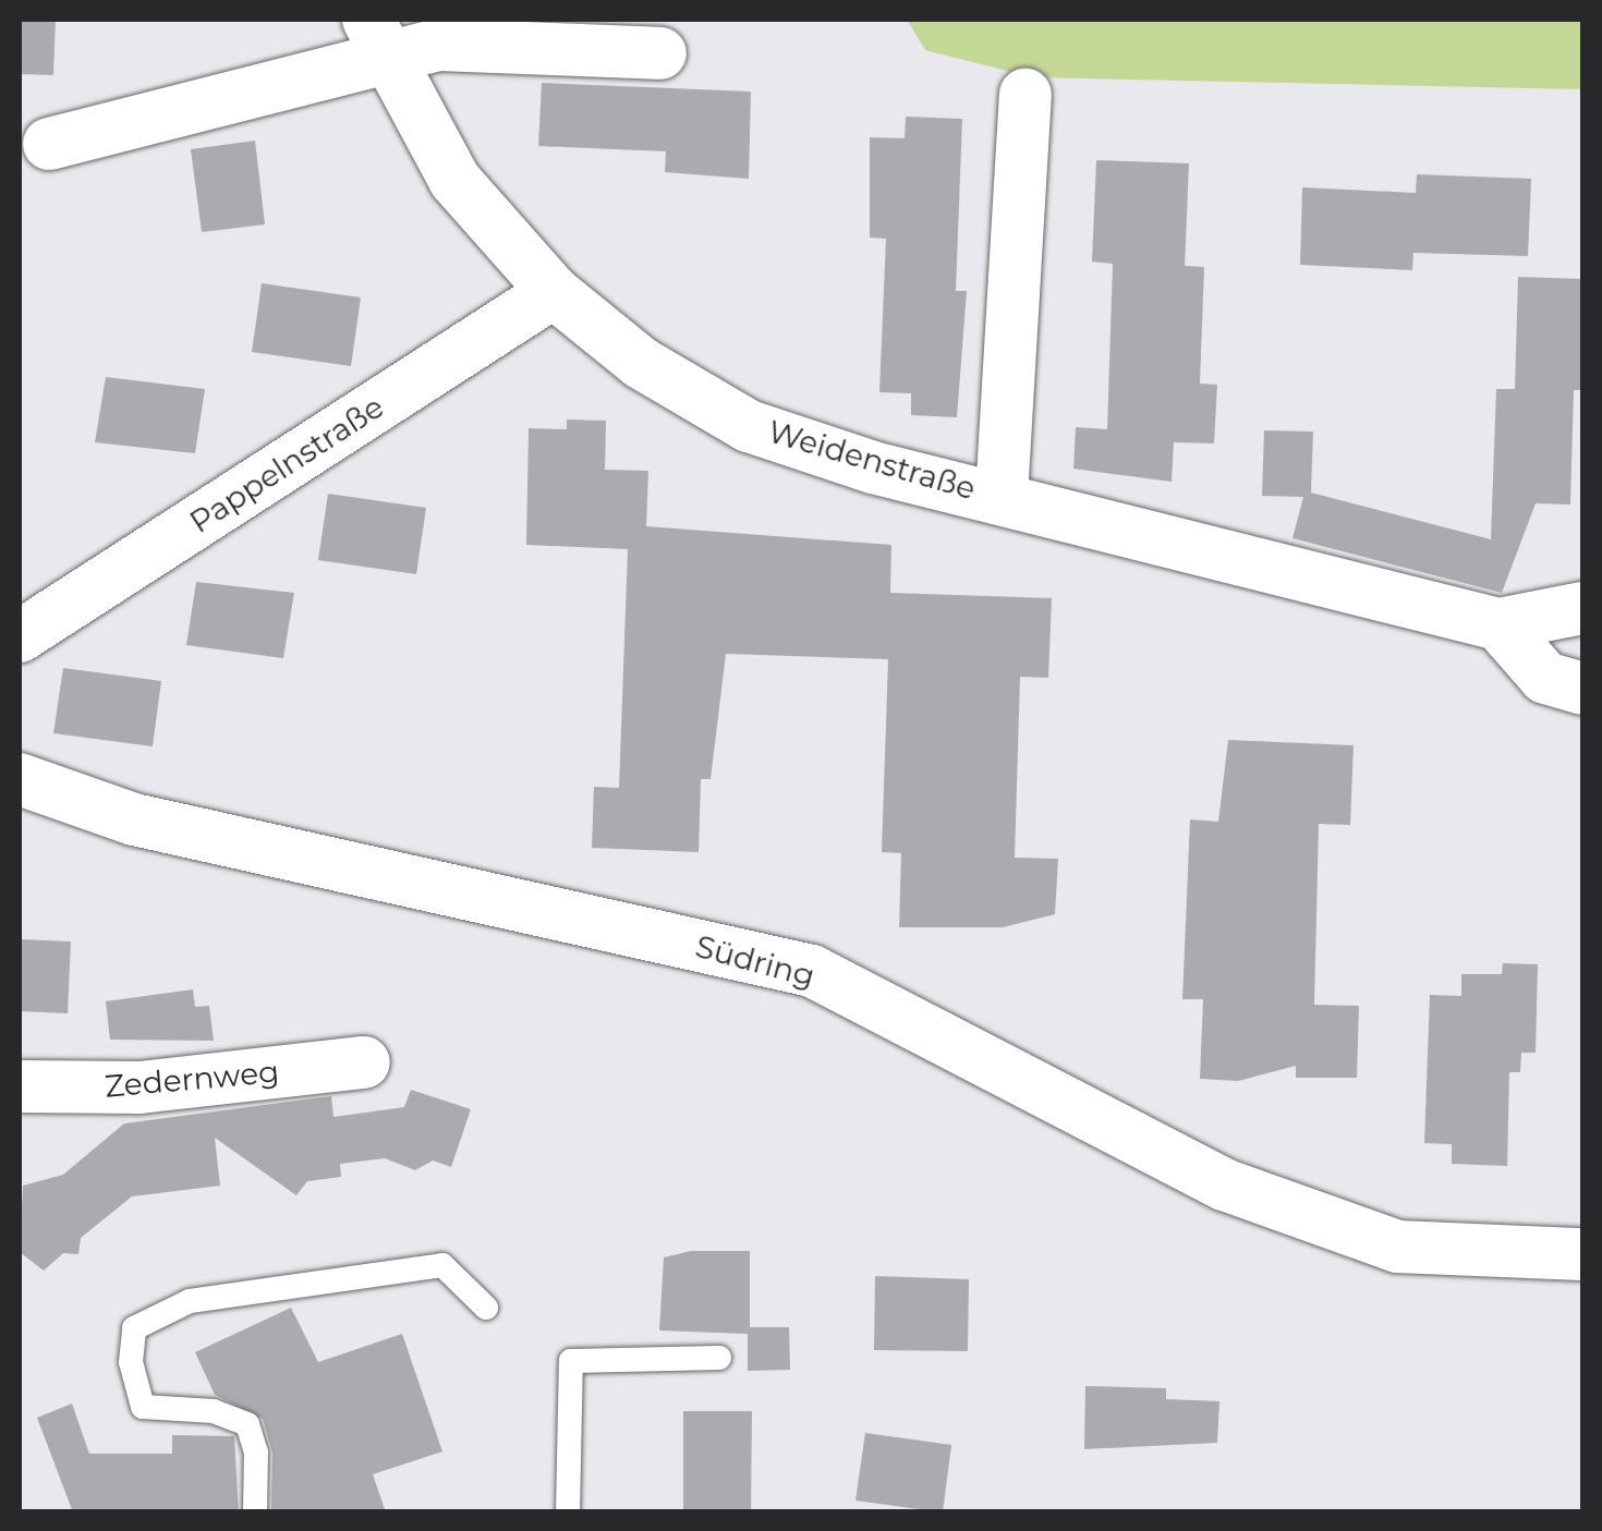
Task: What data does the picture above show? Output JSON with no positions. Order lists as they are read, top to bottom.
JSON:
{
  "streets": {
    "street": [
      "Weidenstraße",
      "Pappelnstraße",
      "Südring",
      "Zedernweg"
    ]
  },
  "crossings": [
    ["Weidenstraße", "Pappelnstraße"]
  ]
}
